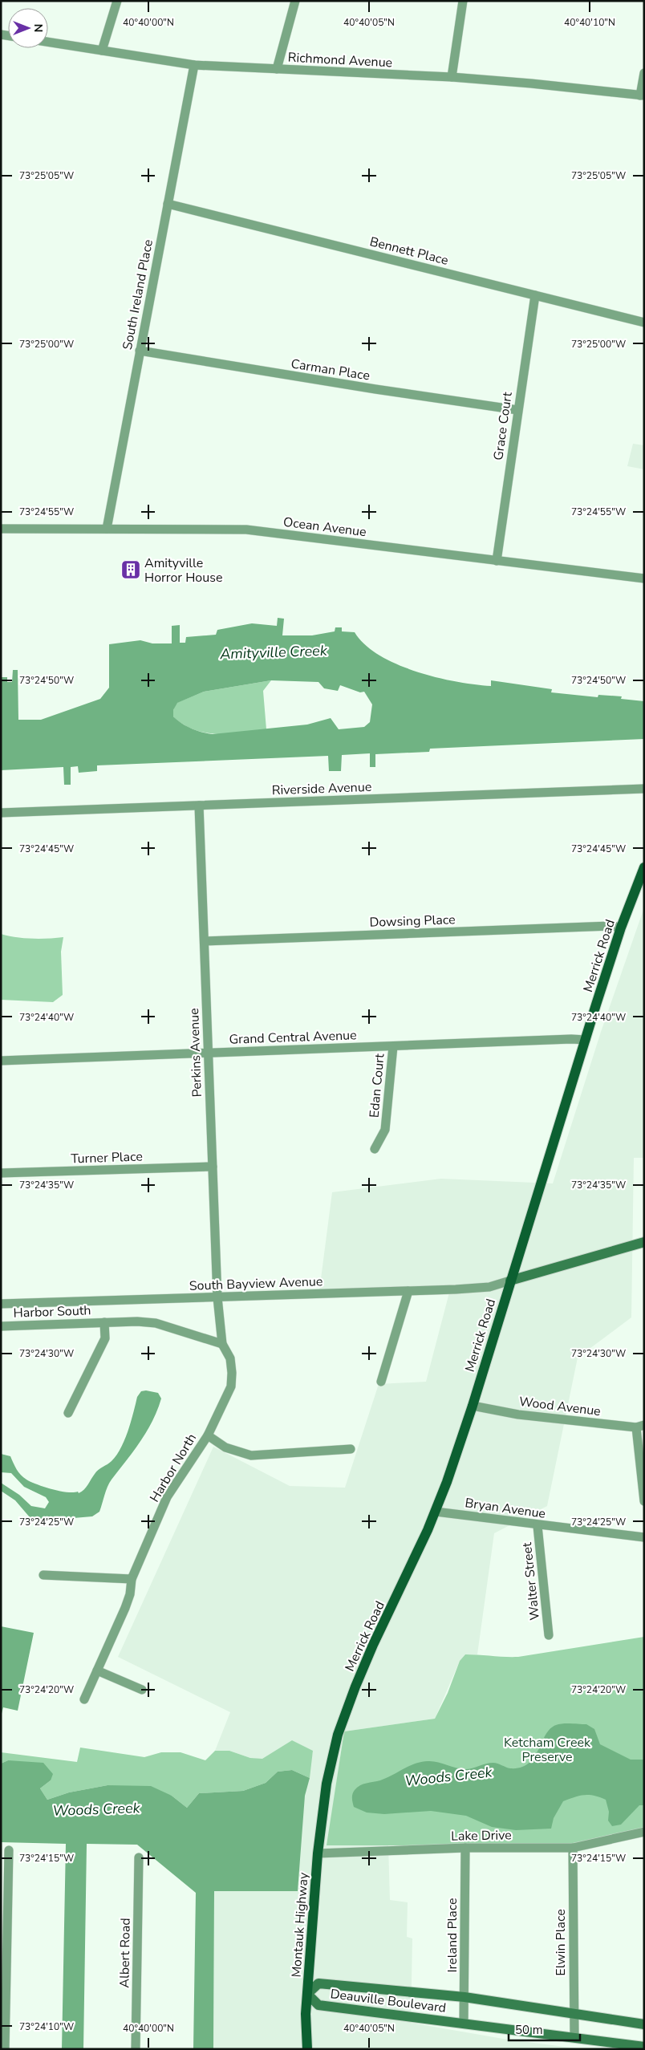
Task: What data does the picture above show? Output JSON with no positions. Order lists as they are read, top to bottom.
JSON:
{
  "streets": {
    "main road": ["Merrick Road", "Montauk Highway"],
    "street": [
      "Richmond Avenue",
      "Bennett Place",
      "South Ireland Place",
      "Carman Place",
      "Grace Court",
      "Ocean Avenue",
      "Riverside Avenue",
      "Dowsing Place",
      "Grand Central Avenue",
      "Perkins Avenue",
      "Edan Court",
      "Turner Place",
      "South Bayview Avenue",
      "Harbor South",
      "Wood Avenue",
      "Harbor North",
      "Bryan Avenue",
      "Walter Street",
      "Lake Drive",
      "Ireland Place",
      "Elwin Place",
      "Albert Road",
      "Deauville Boulevard"
    ]
  },
  "crossings": [
    ["Richmond Avenue", "South Ireland Place"],
    ["Bennett Place", "South Ireland Place"],
    ["Bennett Place", "Grace Court"],
    ["South Ireland Place", "Carman Place"],
    ["South Ireland Place", "Ocean Avenue"],
    ["Carman Place", "Grace Court"],
    ["Grace Court", "Ocean Avenue"],
    ["Riverside Avenue", "Perkins Avenue"],
    ["Dowsing Place", "Merrick Road"],
    ["Dowsing Place", "Perkins Avenue"],
    ["Merrick Road", "Grand Central Avenue"],
    ["Merrick Road", "South Bayview Avenue"],
    ["Merrick Road", "Wood Avenue"],
    ["Merrick Road", "Bryan Avenue"],
    ["Merrick Road", "Montauk Highway"],
    ["Grand Central Avenue", "Perkins Avenue"],
    ["Grand Central Avenue", "Edan Court"],
    ["Perkins Avenue", "Turner Place"],
    ["Perkins Avenue", "South Bayview Avenue"],
    ["Perkins Avenue", "Harbor North"],
    ["South Bayview Avenue", "Harbor North"],
    ["Harbor South", "Harbor North"],
    ["Bryan Avenue", "Walter Street"],
    ["Lake Drive", "Montauk Highway"],
    ["Lake Drive", "Ireland Place"],
    ["Lake Drive", "Elwin Place"],
    ["Montauk Highway", "Deauville Boulevard"],
    ["Ireland Place", "Deauville Boulevard"],
    ["Elwin Place", "Deauville Boulevard"]
  ],
  "water": ["Amityville Creek", "Woods Creek"],
  "parks": ["Ketcham Creek Preserve"],
  "places": {
    "building": ["Amityville Horror House"]
  },
  "scale_bar": "50 m",
  "north": "right",
  "coordinates": [
    "40°40'00\"N",
    "40°40'05\"N",
    "40°40'10\"N",
    "73°25'05\"W",
    "73°25'00\"W",
    "73°24'55\"W",
    "73°24'50\"W",
    "73°24'45\"W",
    "73°24'40\"W",
    "73°24'35\"W",
    "73°24'30\"W",
    "73°24'25\"W",
    "73°24'20\"W",
    "73°24'15\"W",
    "73°24'10\"W"
  ]
}
